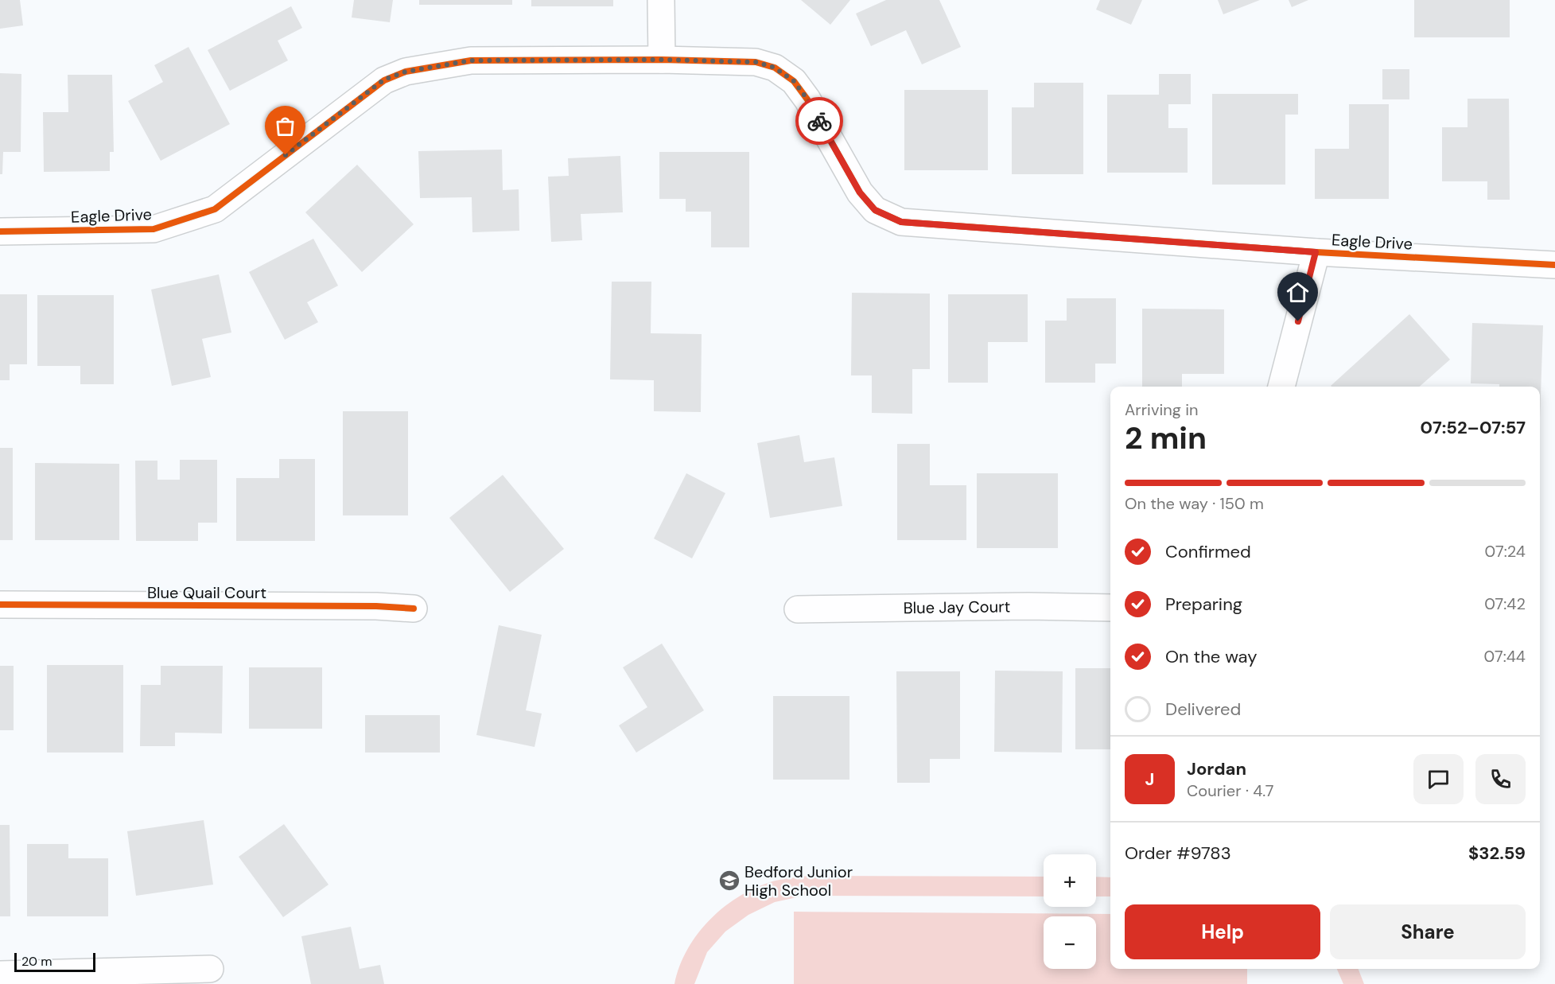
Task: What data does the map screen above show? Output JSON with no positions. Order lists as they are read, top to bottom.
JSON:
{
  "streets": {
    "street": ["Eagle Drive", "Blue Quail Court", "Blue Jay Court"]
  },
  "places": {
    "school or university": ["Bedford Junior High School"]
  },
  "scale_bar": "20 m",
  "page": {
    "heading": ["2 min", "Arriving in", "07:52–07:57"],
    "panel": [
      "Jordan",
      "Courier · 4.7",
      "Order #9783",
      "$32.59"
    ],
    "bar": "On the way · 150 m",
    "list": [
      ["Confirmed", "07:24"],
      ["Preparing", "07:42"],
      ["On the way", "07:44"],
      "Delivered"
    ],
    "round": "J",
    "map_buttons": ["+", "−"],
    "buttons": ["Help", "Share"],
    "scale": "20 m"
  }
}
